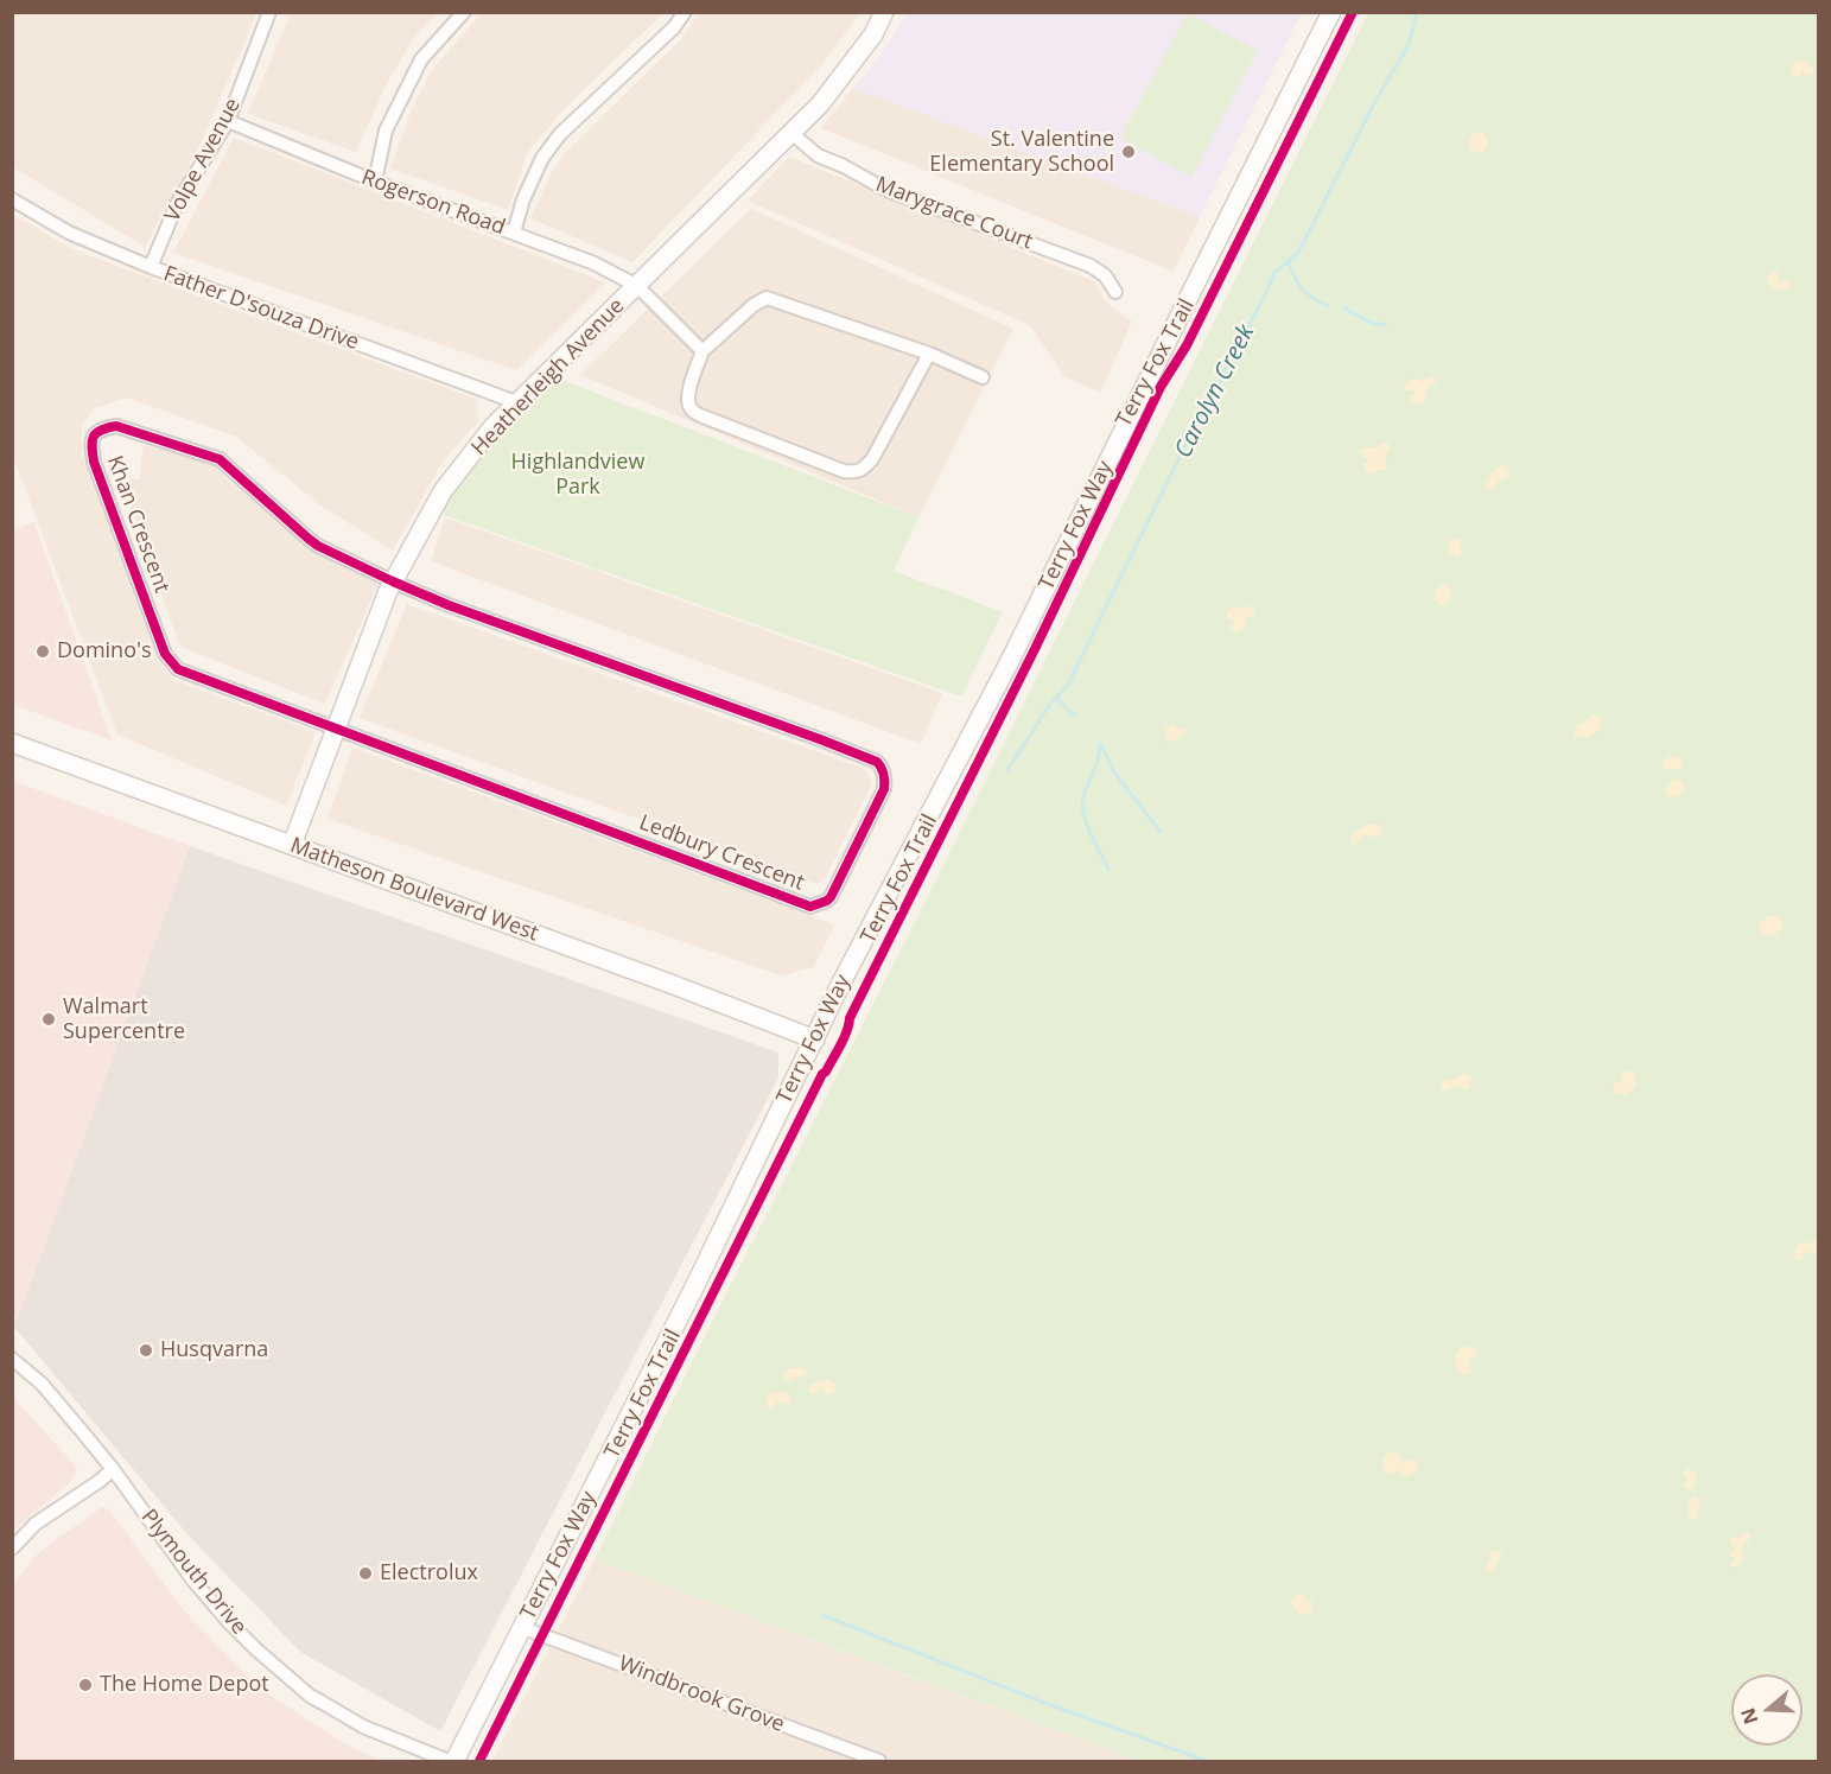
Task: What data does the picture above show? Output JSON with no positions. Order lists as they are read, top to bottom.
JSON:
{
  "streets": {
    "street": [
      "Volpe Avenue",
      "Rogerson Road",
      "Marygrace Court",
      "Father D'souza Drive",
      "Heatherleigh Avenue",
      "Khan Crescent",
      "Terry Fox Way",
      "Ledbury Crescent",
      "Matheson Boulevard West",
      "Plymouth Drive",
      "Windbrook Grove"
    ],
    "cycle path": ["Terry Fox Trail"]
  },
  "crossings": [
    ["Volpe Avenue", "Rogerson Road"],
    ["Volpe Avenue", "Father D'souza Drive"],
    ["Rogerson Road", "Heatherleigh Avenue"],
    ["Marygrace Court", "Heatherleigh Avenue"],
    ["Father D'souza Drive", "Heatherleigh Avenue"],
    ["Heatherleigh Avenue", "Khan Crescent"],
    ["Heatherleigh Avenue", "Ledbury Crescent"],
    ["Heatherleigh Avenue", "Matheson Boulevard West"],
    ["Khan Crescent", "Ledbury Crescent"],
    ["Terry Fox Way", "Matheson Boulevard West"],
    ["Terry Fox Way", "Windbrook Grove"]
  ],
  "water": ["Carolyn Creek"],
  "parks": ["Highlandview Park"],
  "places": [
    "St. Valentine Elementary School",
    "Domino's",
    "Walmart Supercentre",
    "Husqvarna",
    "Electrolux",
    "The Home Depot"
  ],
  "north": "left"
}
